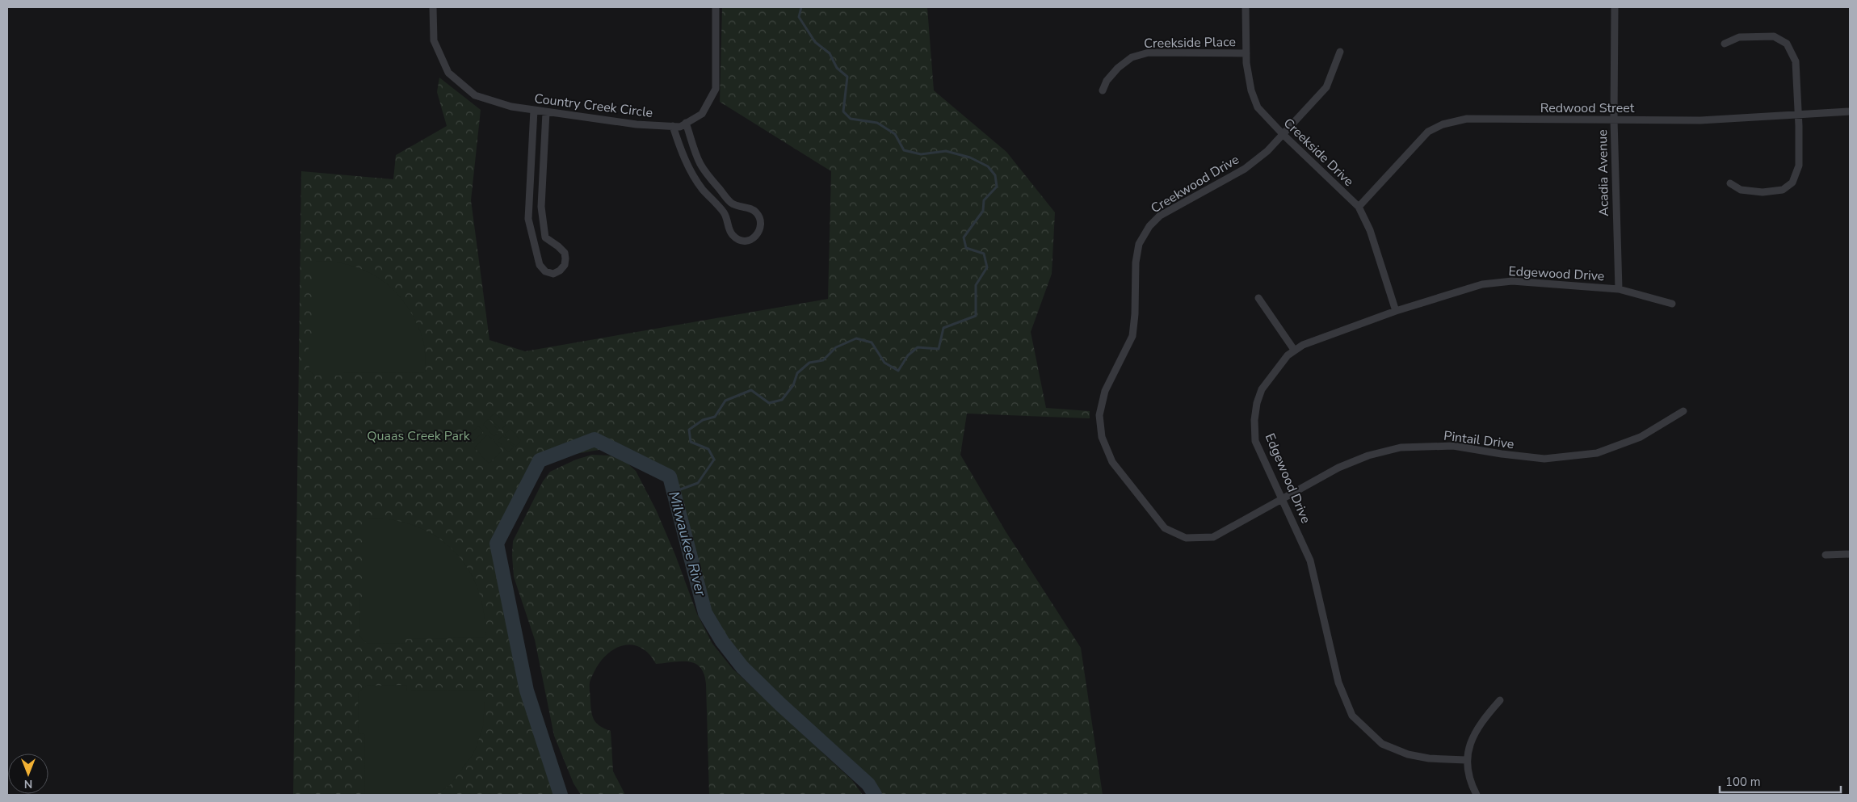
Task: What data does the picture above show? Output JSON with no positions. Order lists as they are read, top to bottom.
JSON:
{
  "streets": {
    "street": [
      "Creekside Place",
      "Country Creek Circle",
      "Redwood Street",
      "Creekside Drive",
      "Acadia Avenue",
      "Creekwood Drive",
      "Edgewood Drive",
      "Pintail Drive"
    ]
  },
  "crossings": [
    ["Creekside Place", "Creekside Drive"],
    ["Redwood Street", "Creekside Drive"],
    ["Redwood Street", "Acadia Avenue"],
    ["Creekside Drive", "Creekwood Drive"],
    ["Creekside Drive", "Edgewood Drive"],
    ["Acadia Avenue", "Edgewood Drive"],
    ["Creekwood Drive", "Pintail Drive"],
    ["Edgewood Drive", "Pintail Drive"]
  ],
  "water": ["Milwaukee River"],
  "parks": ["Quaas Creek Park"],
  "scale_bar": "100 m",
  "north": "bottom"
}
